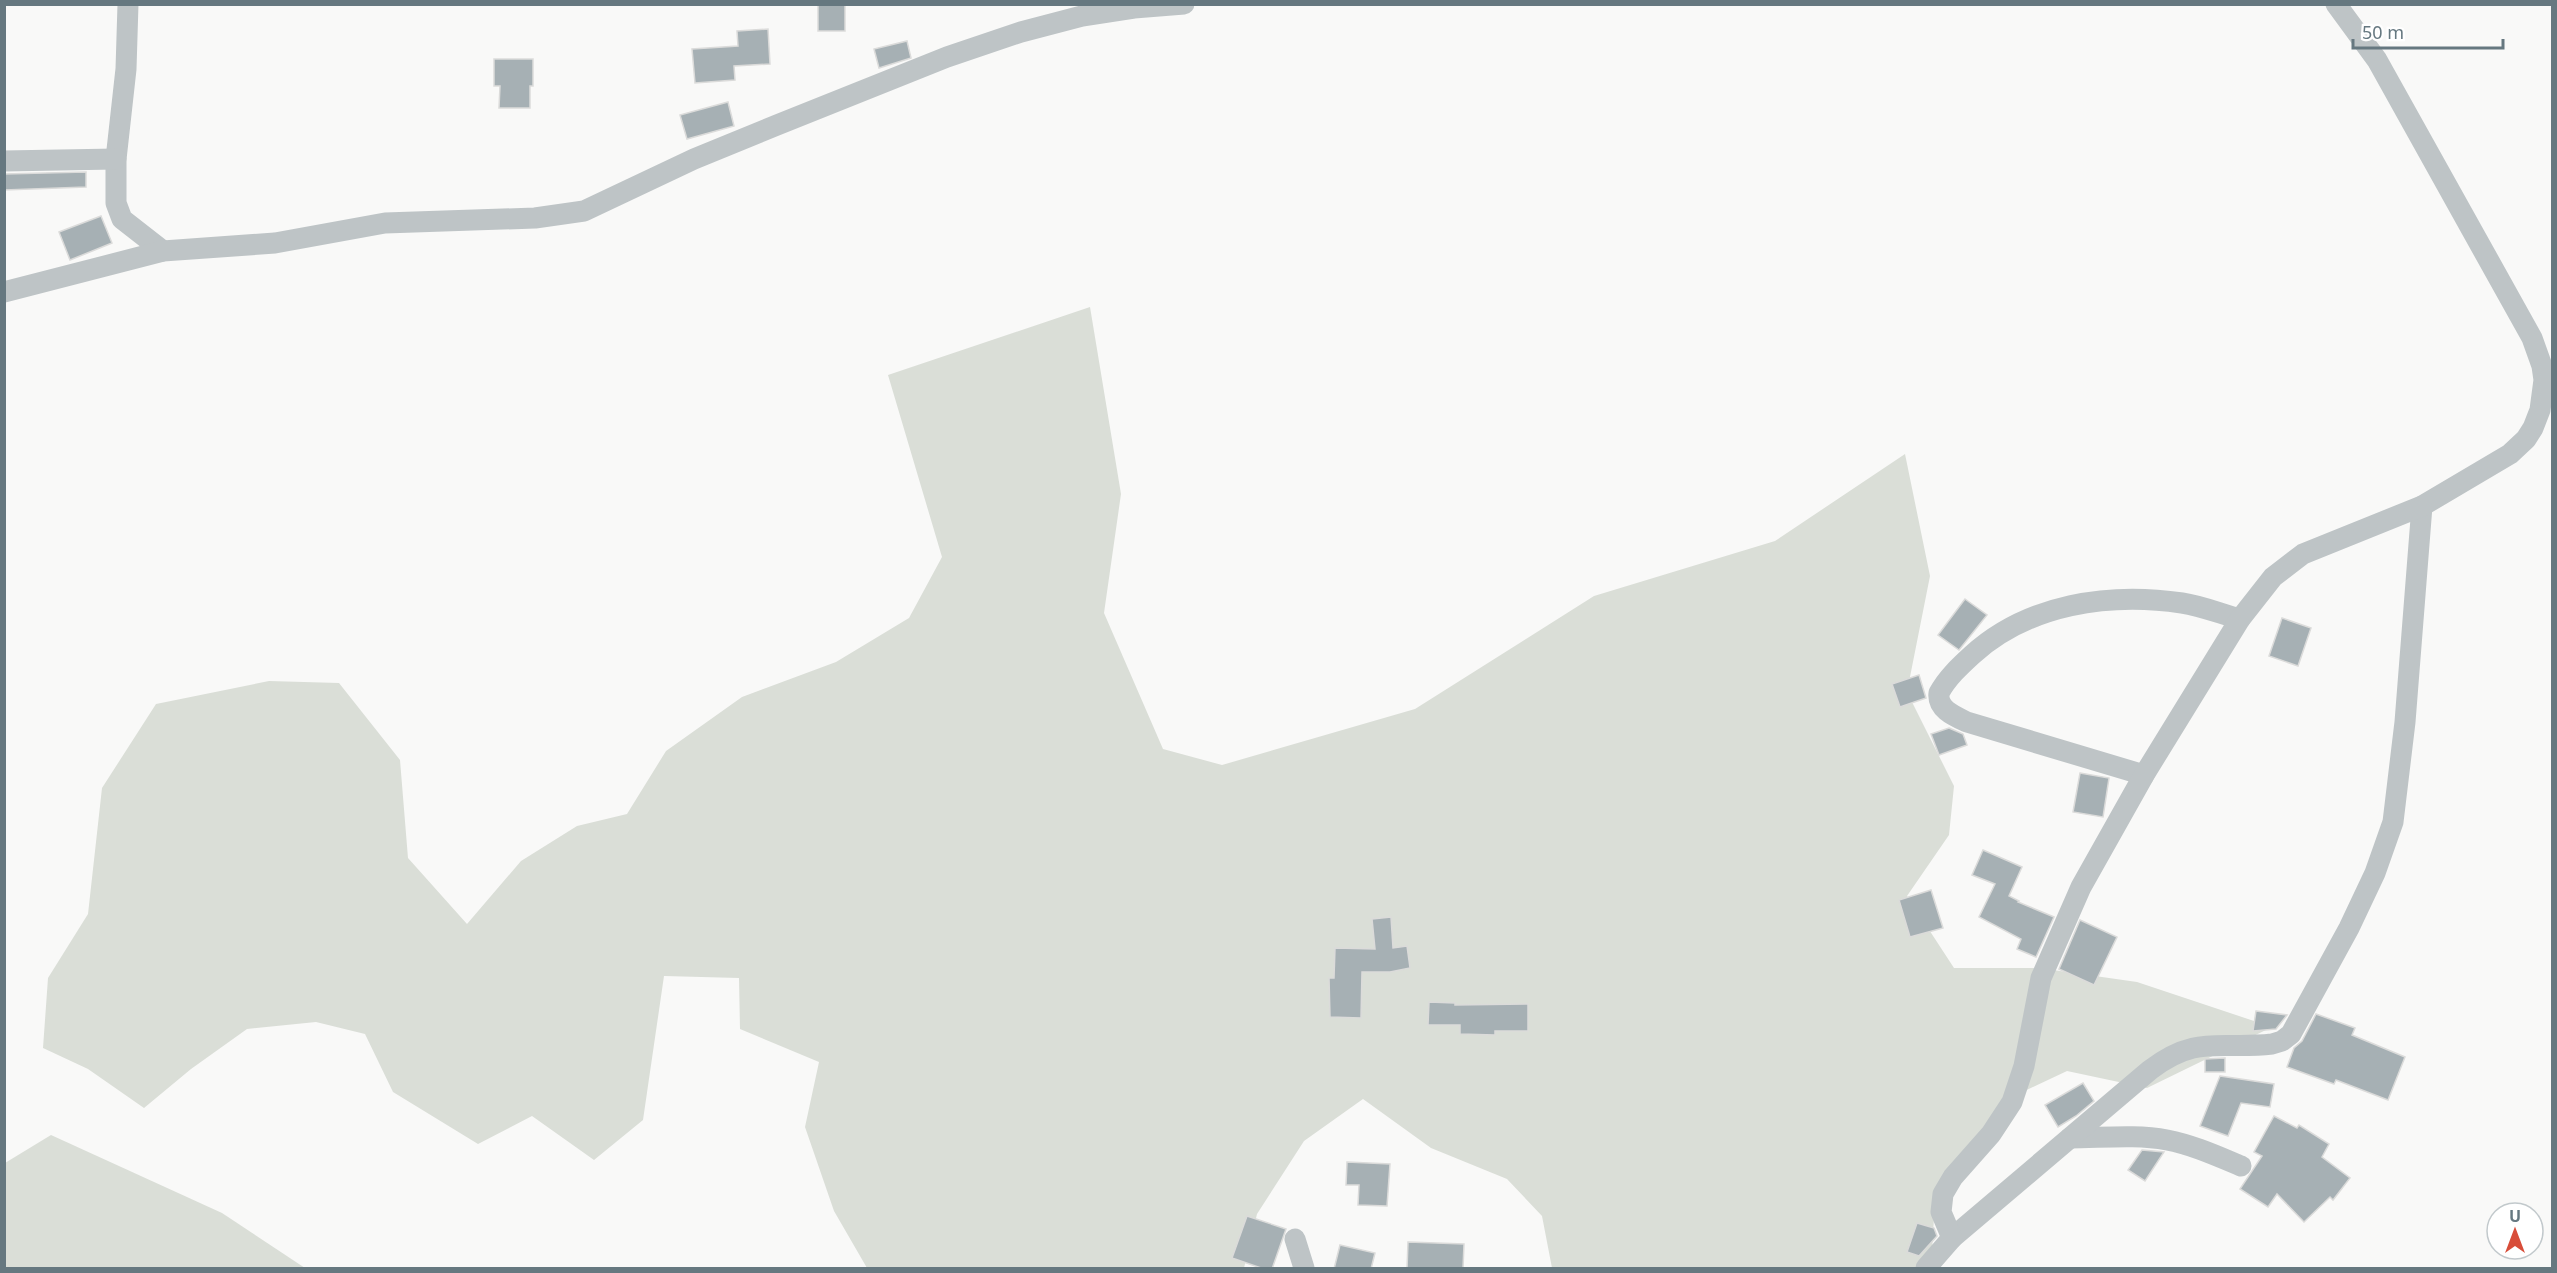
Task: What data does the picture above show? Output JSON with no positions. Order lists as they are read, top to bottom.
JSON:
{
  "scale_bar": "50 m",
  "north": "top"
}
